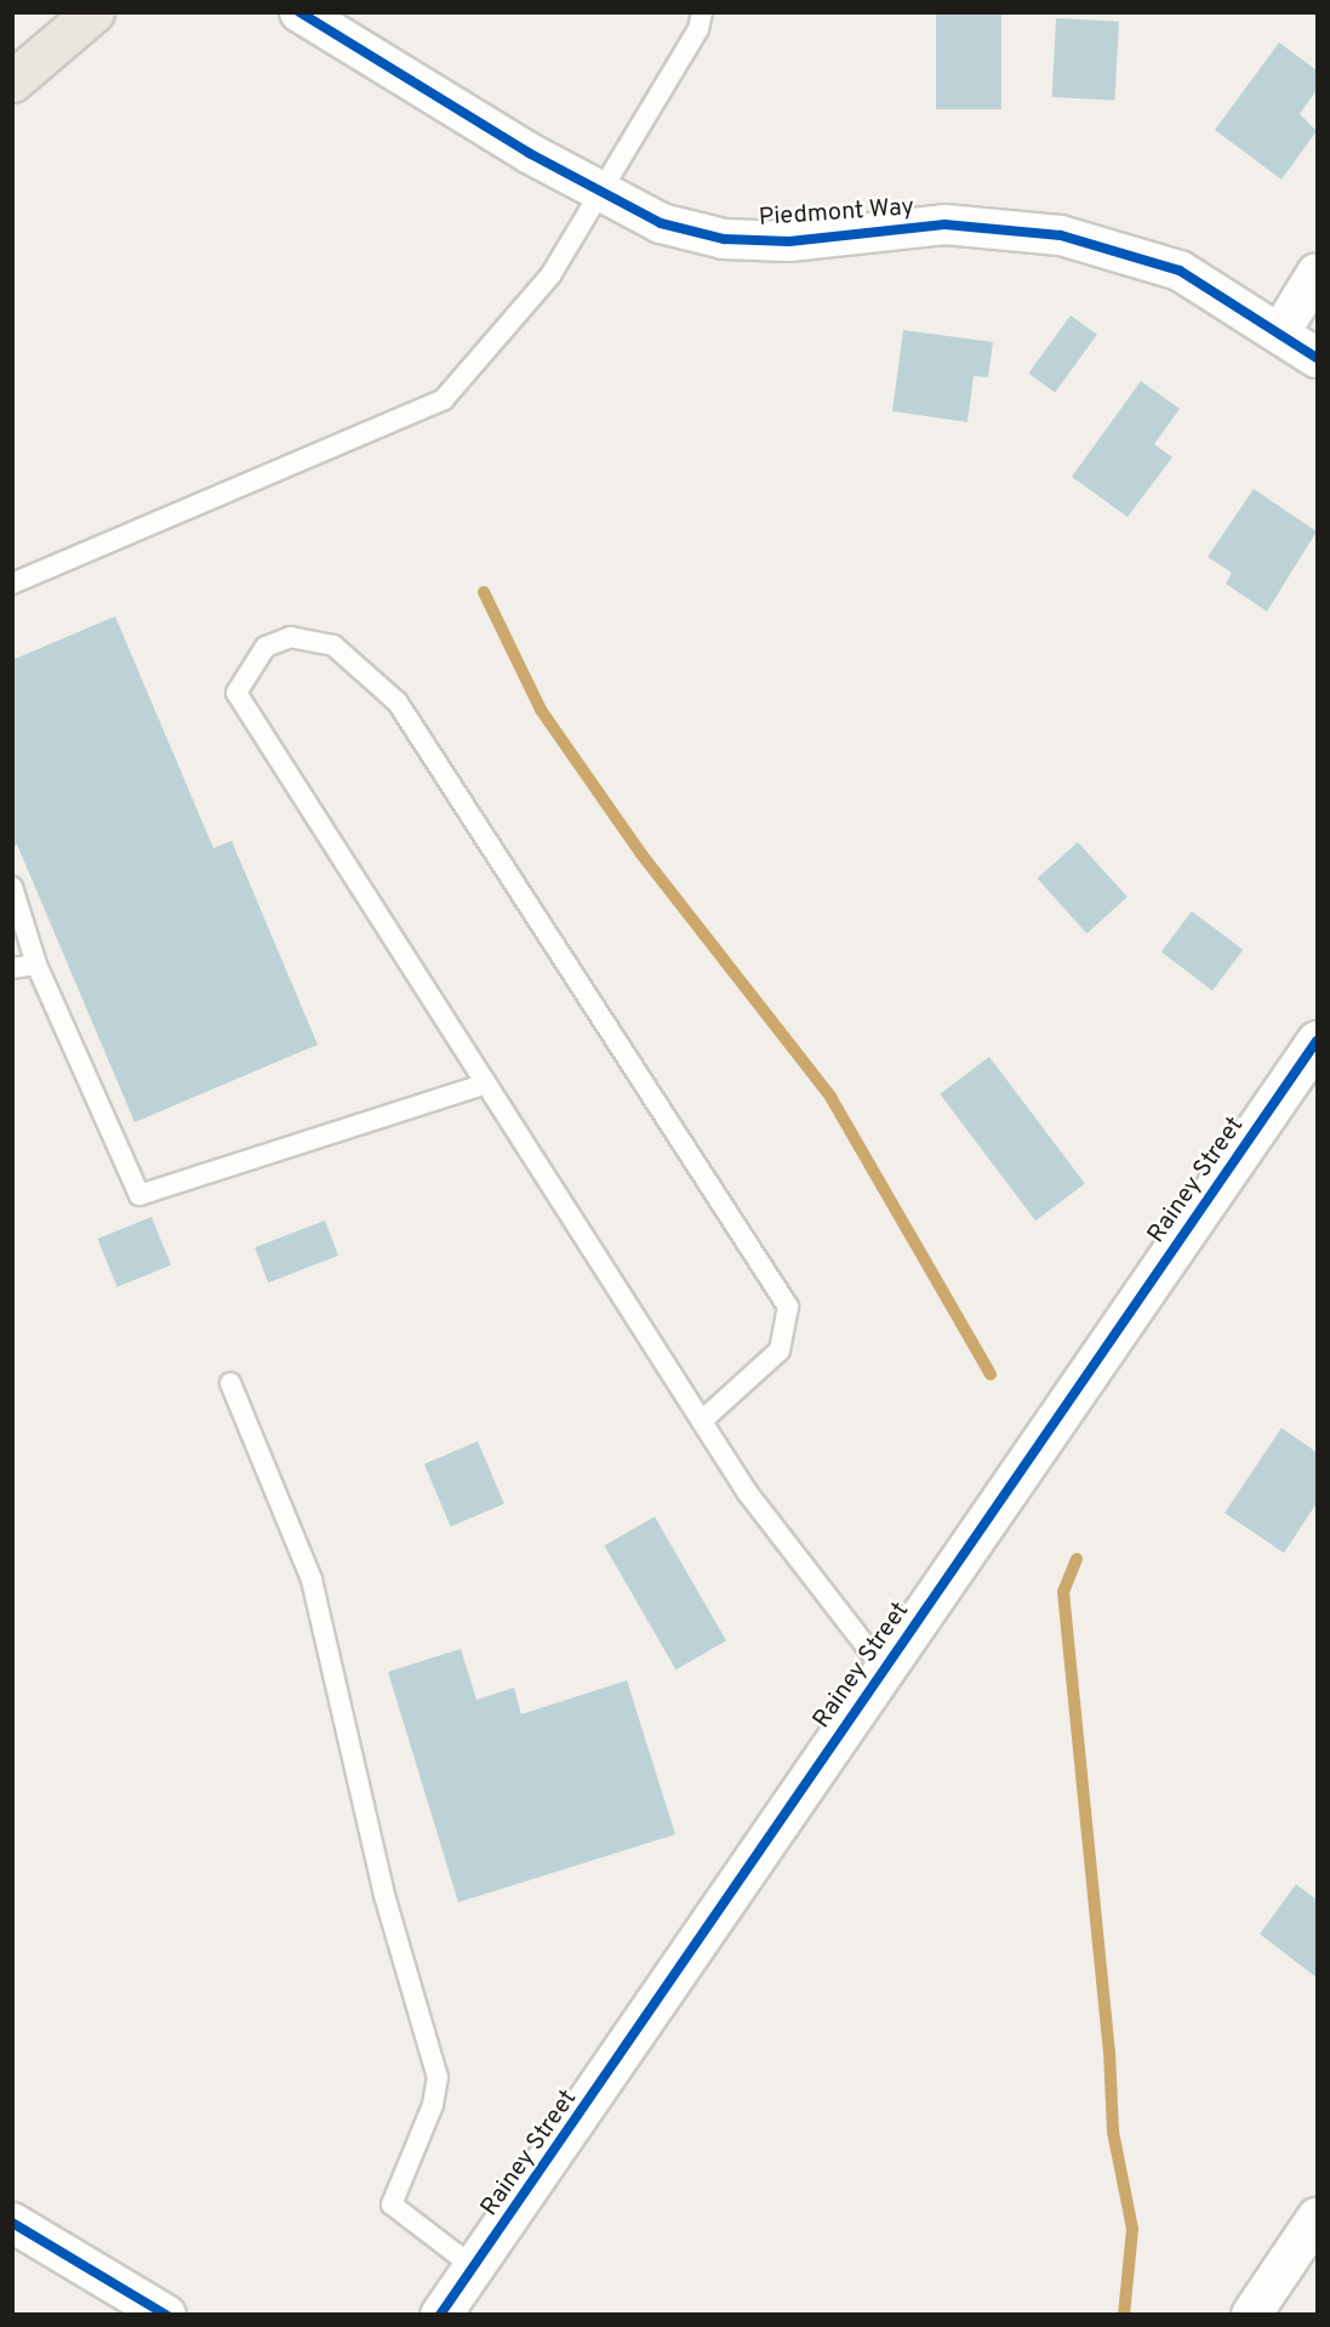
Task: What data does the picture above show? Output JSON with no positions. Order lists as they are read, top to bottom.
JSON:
{
  "streets": {
    "street": ["Piedmont Way", "Rainey Street"]
  }
}
